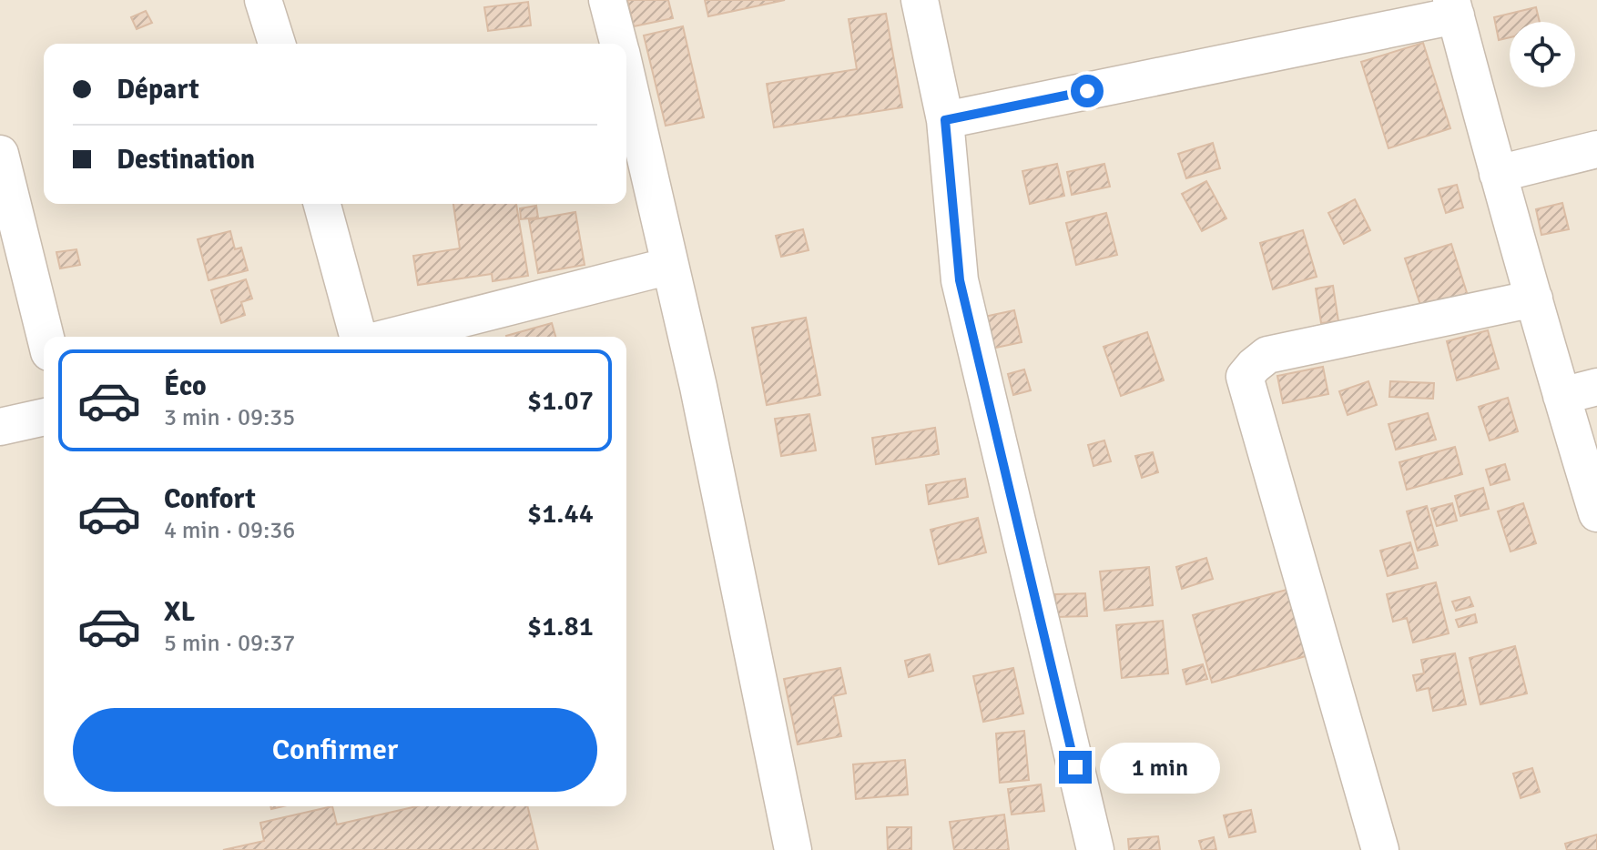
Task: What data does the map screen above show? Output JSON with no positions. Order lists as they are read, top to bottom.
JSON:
{
  "page": {
    "banner": ["Départ", "Destination"],
    "list": [
      {
        "name": "Éco",
        "note": "3 min · 09:35",
        "value": "$1.07"
      },
      {
        "name": "Confort",
        "note": "4 min · 09:36",
        "value": "$1.44"
      },
      {
        "name": "XL",
        "note": "5 min · 09:37",
        "value": "$1.81"
      }
    ],
    "buttons": "Confirmer",
    "bubble": "1 min"
  }
}
